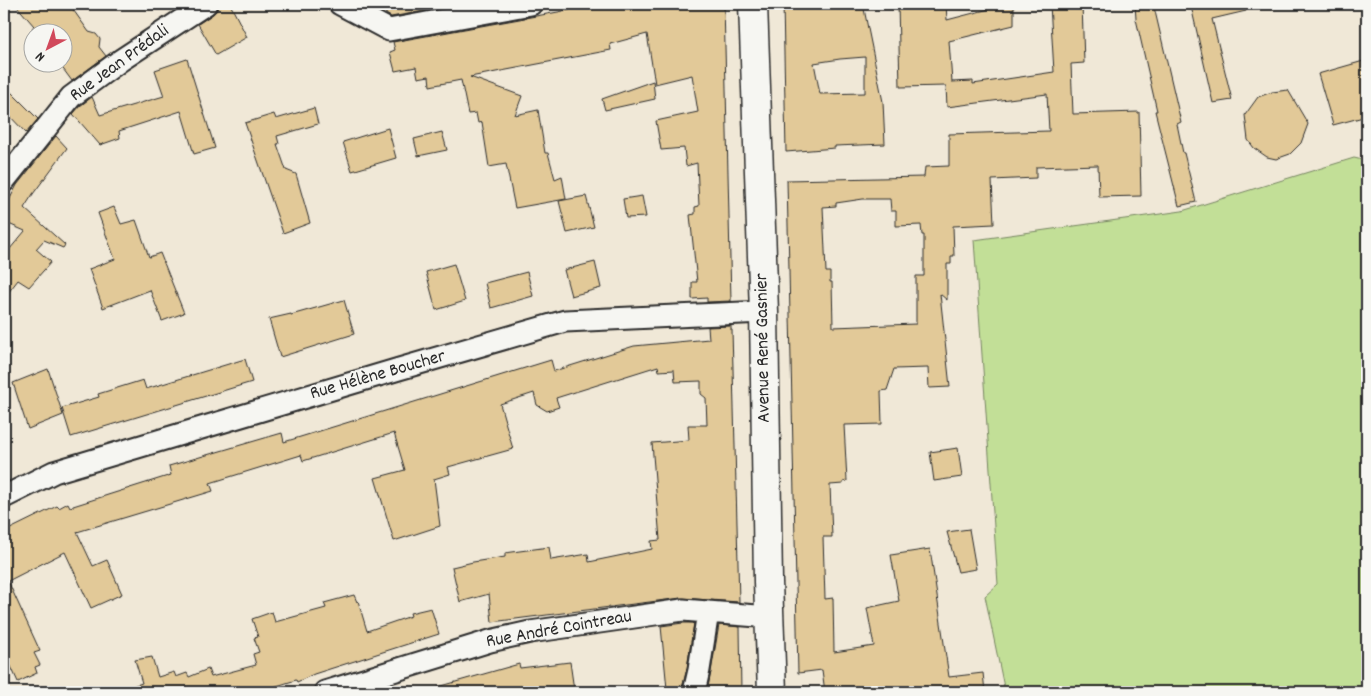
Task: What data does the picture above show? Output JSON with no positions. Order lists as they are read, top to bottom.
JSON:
{
  "streets": {
    "main road": ["Avenue René Gasnier"],
    "street": ["Rue Jean Prédali", "Rue Hélène Boucher", "Rue André Cointreau"]
  },
  "crossings": [
    ["Avenue René Gasnier", "Rue Hélène Boucher"],
    ["Avenue René Gasnier", "Rue André Cointreau"]
  ],
  "north": "bottom left"
}
